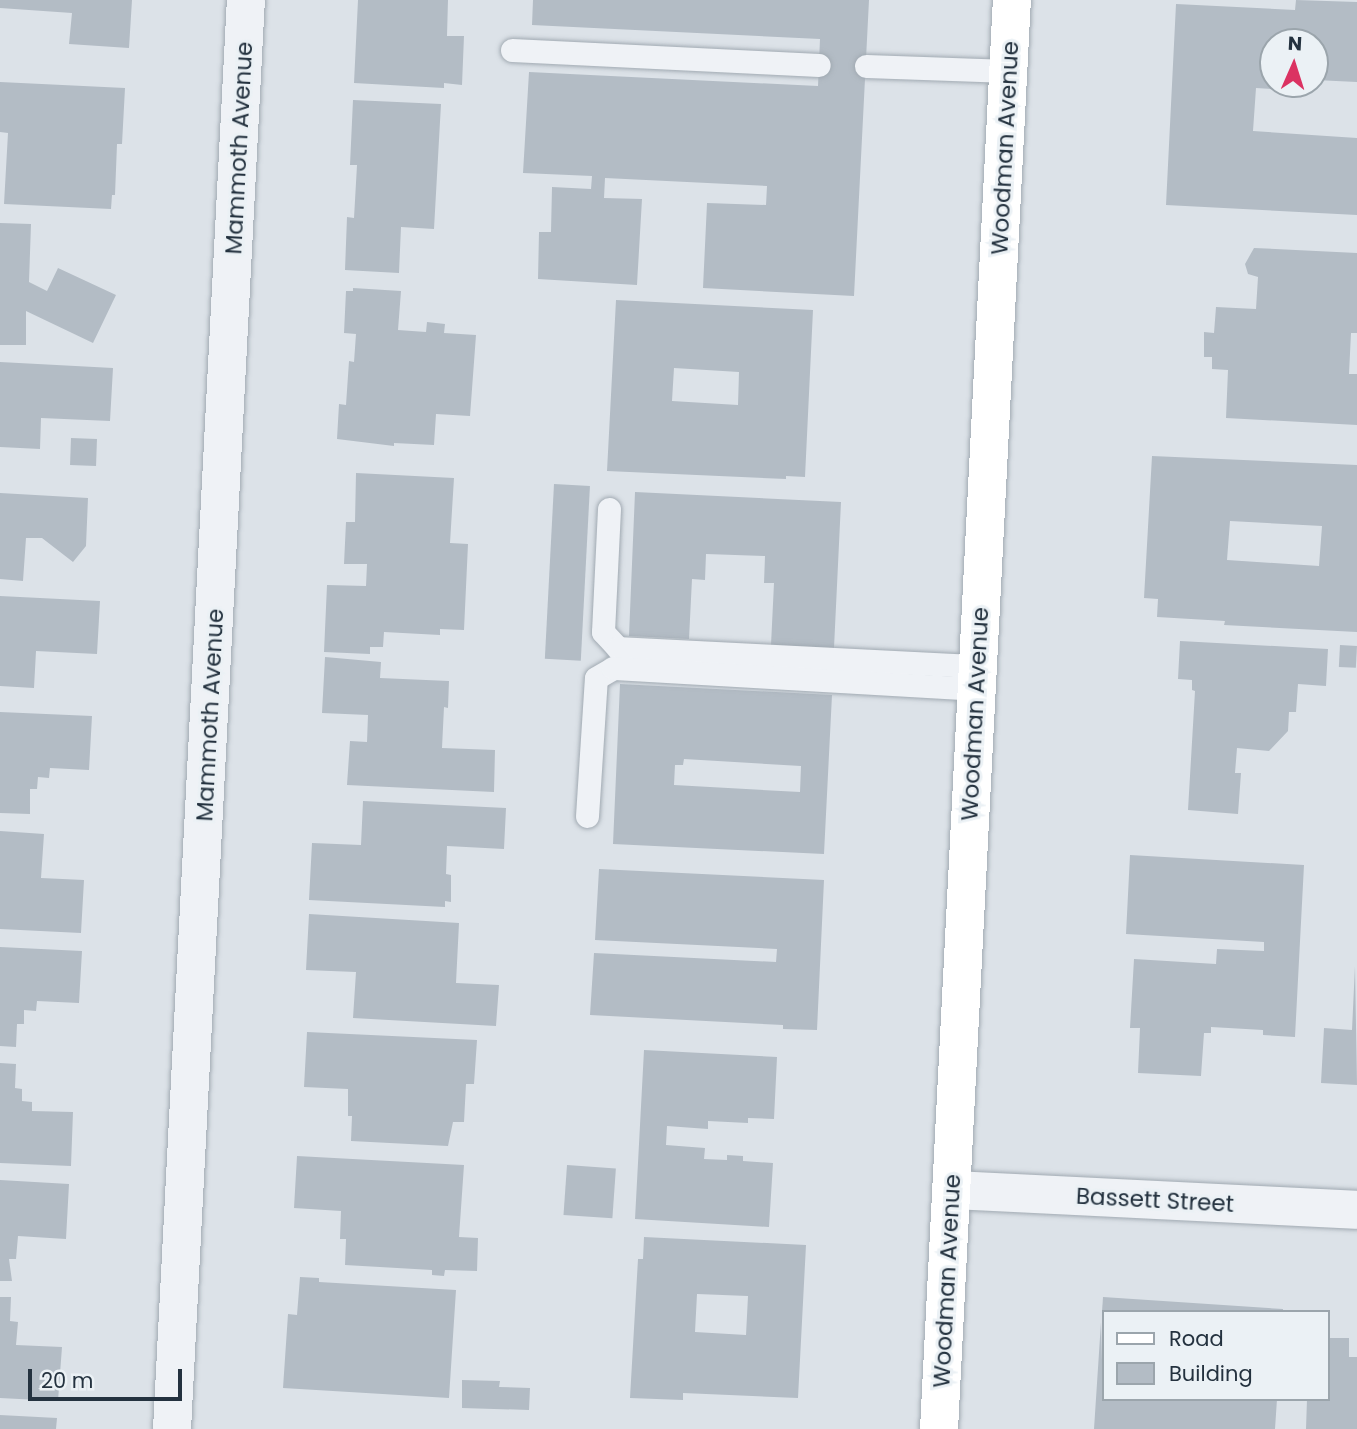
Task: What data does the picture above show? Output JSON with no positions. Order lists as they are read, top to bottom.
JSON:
{
  "streets": {
    "main road": ["Woodman Avenue"],
    "street": ["Mammoth Avenue", "Bassett Street"]
  },
  "crossings": [
    ["Woodman Avenue", "Bassett Street"]
  ],
  "legend": ["Road", "Building"],
  "scale_bar": "20 m",
  "north": "top"
}
